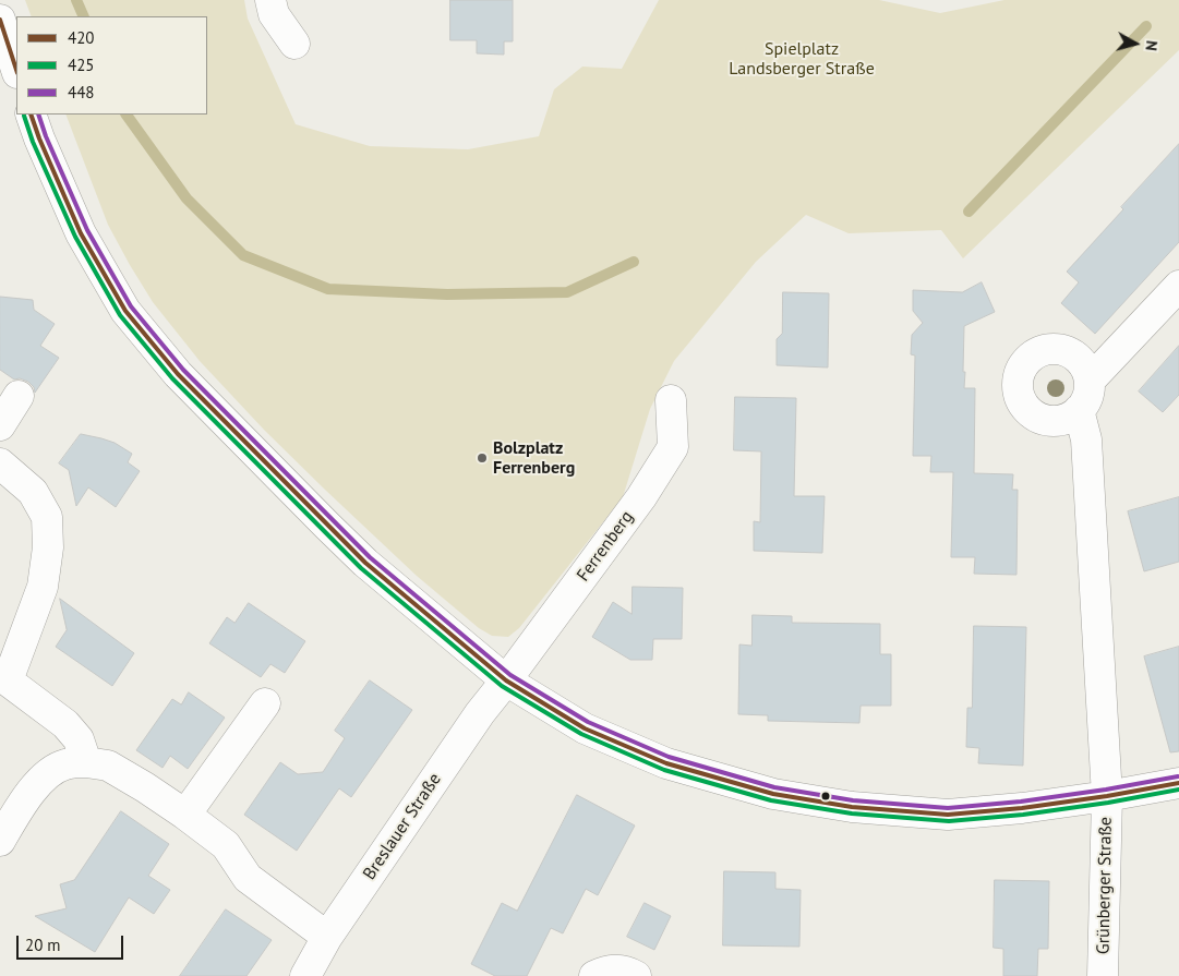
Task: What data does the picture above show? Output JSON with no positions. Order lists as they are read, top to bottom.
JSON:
{
  "streets": {
    "street": ["Ferrenberg", "Breslauer Straße", "Grünberger Straße"]
  },
  "crossings": [
    ["Ferrenberg", "Breslauer Straße"]
  ],
  "parks": ["Spielplatz Landsberger Straße"],
  "places": ["Bolzplatz Ferrenberg"],
  "lines": ["transit line 420", "transit line 448", "transit line 425"],
  "legend": ["420", "425", "448"],
  "scale_bar": "20 m",
  "north": "right"
}
